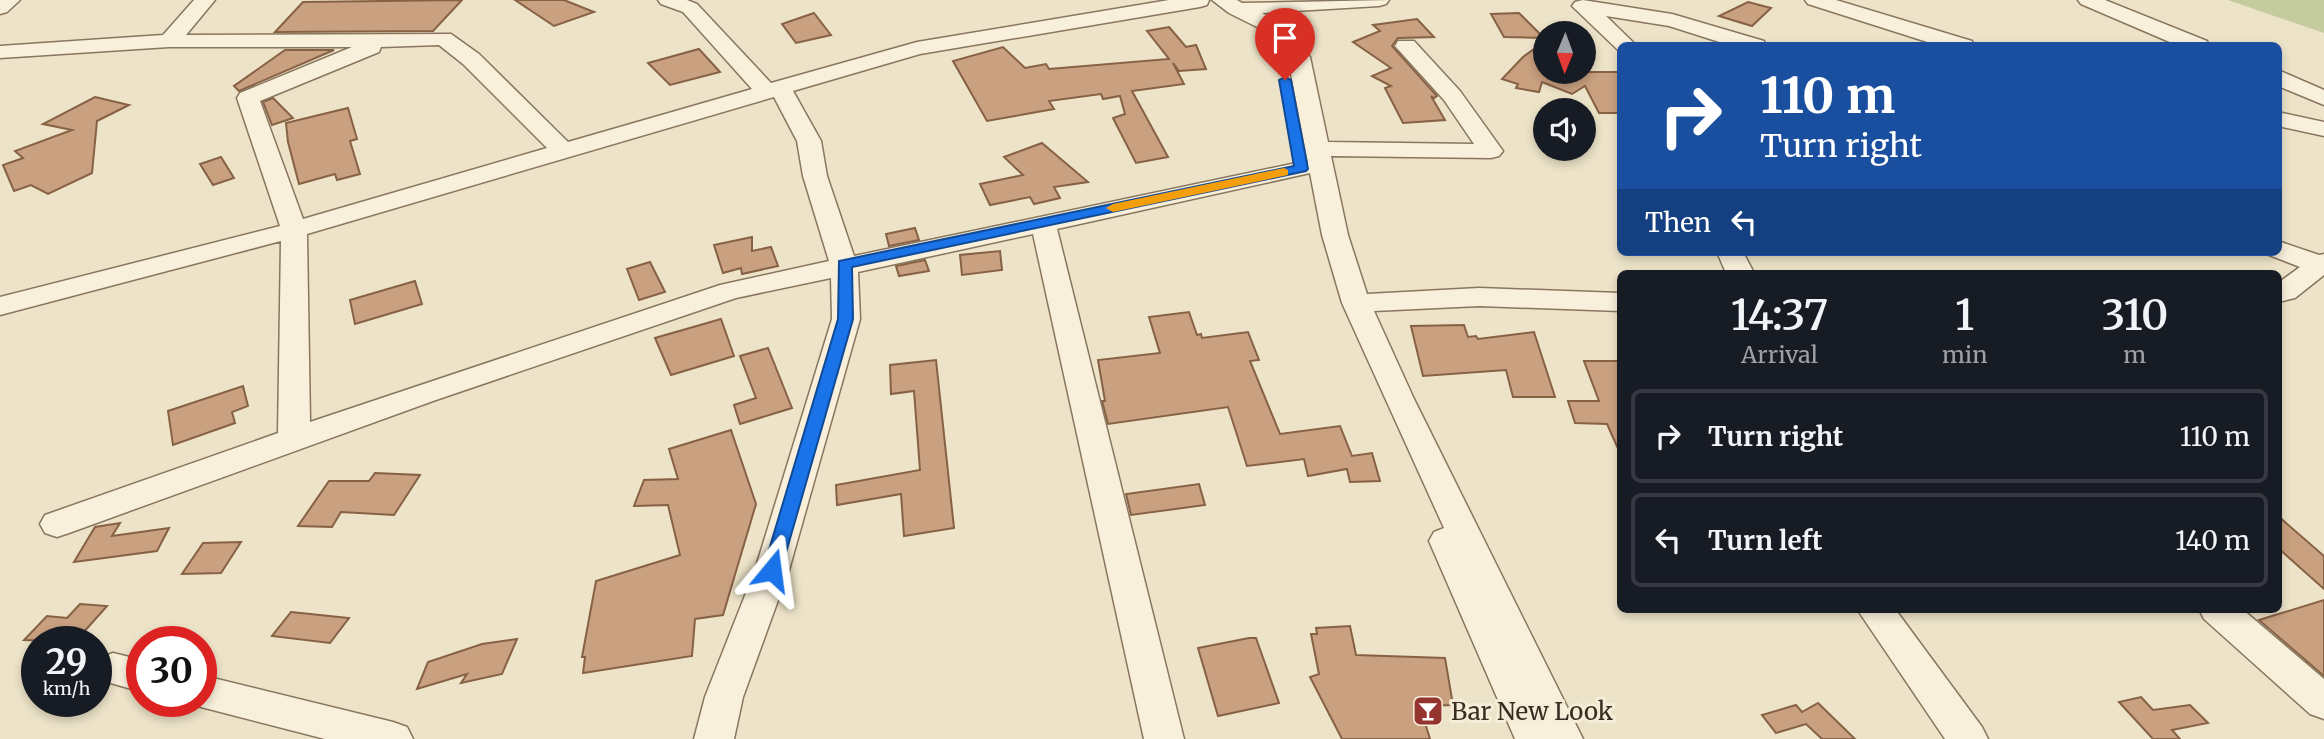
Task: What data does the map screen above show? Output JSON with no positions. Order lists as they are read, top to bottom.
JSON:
{
  "places": {
    "bar": ["Bar New Look"]
  },
  "north": "bottom",
  "page": {
    "turn": ["110 m", "Turn right"],
    "then": "Then",
    "eta": [
      "14:37",
      "Arrival",
      "1",
      "min",
      "310",
      "m"
    ],
    "list": [
      {
        "name": "Turn right",
        "value": "110 m"
      },
      {
        "name": "Turn left",
        "value": "140 m"
      }
    ],
    "speed": "29 km/h",
    "limit": "30"
  }
}
